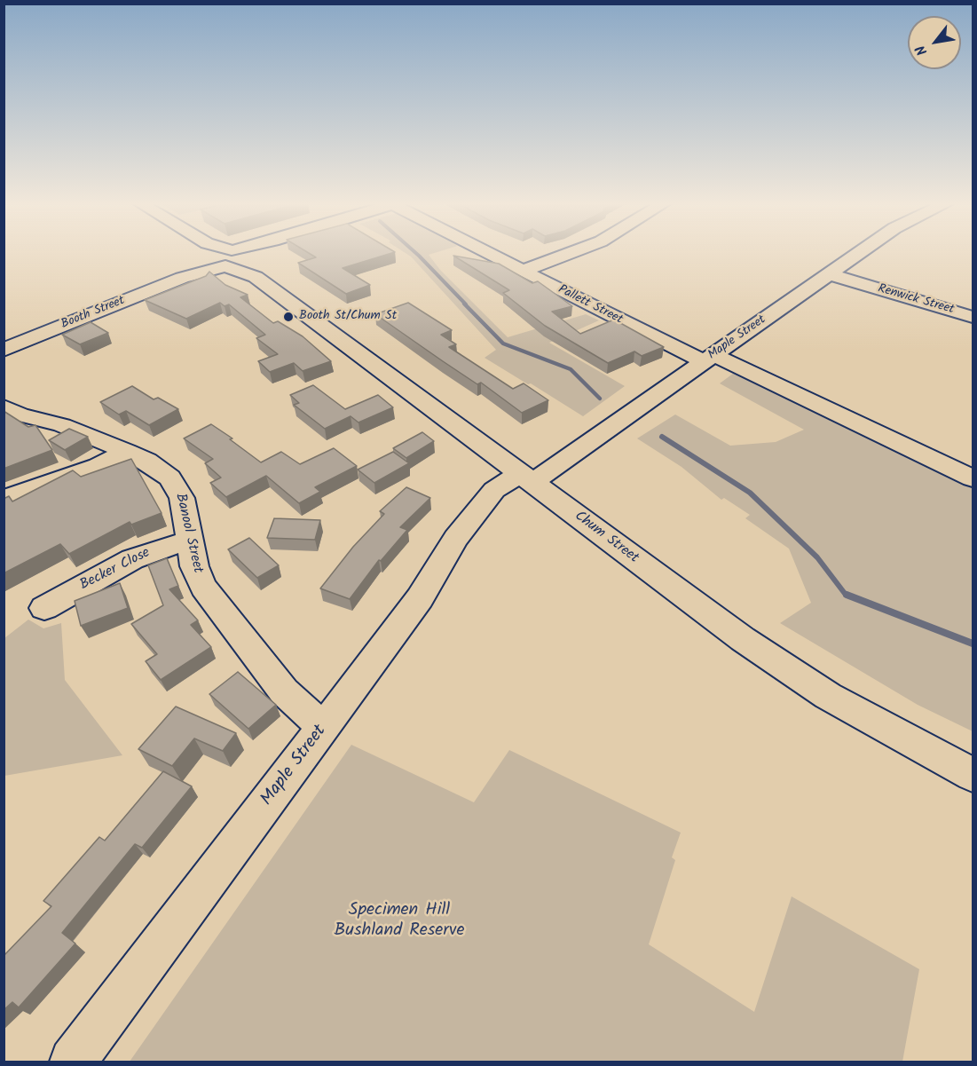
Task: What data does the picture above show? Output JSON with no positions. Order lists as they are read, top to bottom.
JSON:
{
  "streets": {
    "street": [
      "Renwick Street",
      "Pallett Street",
      "Booth Street",
      "Maple Street",
      "Banool Street",
      "Chum Street",
      "Becker Close"
    ]
  },
  "crossings": [
    ["Renwick Street", "Maple Street"],
    ["Pallett Street", "Maple Street"],
    ["Booth Street", "Chum Street"],
    ["Maple Street", "Banool Street"],
    ["Maple Street", "Chum Street"],
    ["Banool Street", "Becker Close"]
  ],
  "parks": ["Specimen Hill Bushland Reserve"],
  "places": ["Booth St/Chum St"],
  "north": "bottom left"
}
